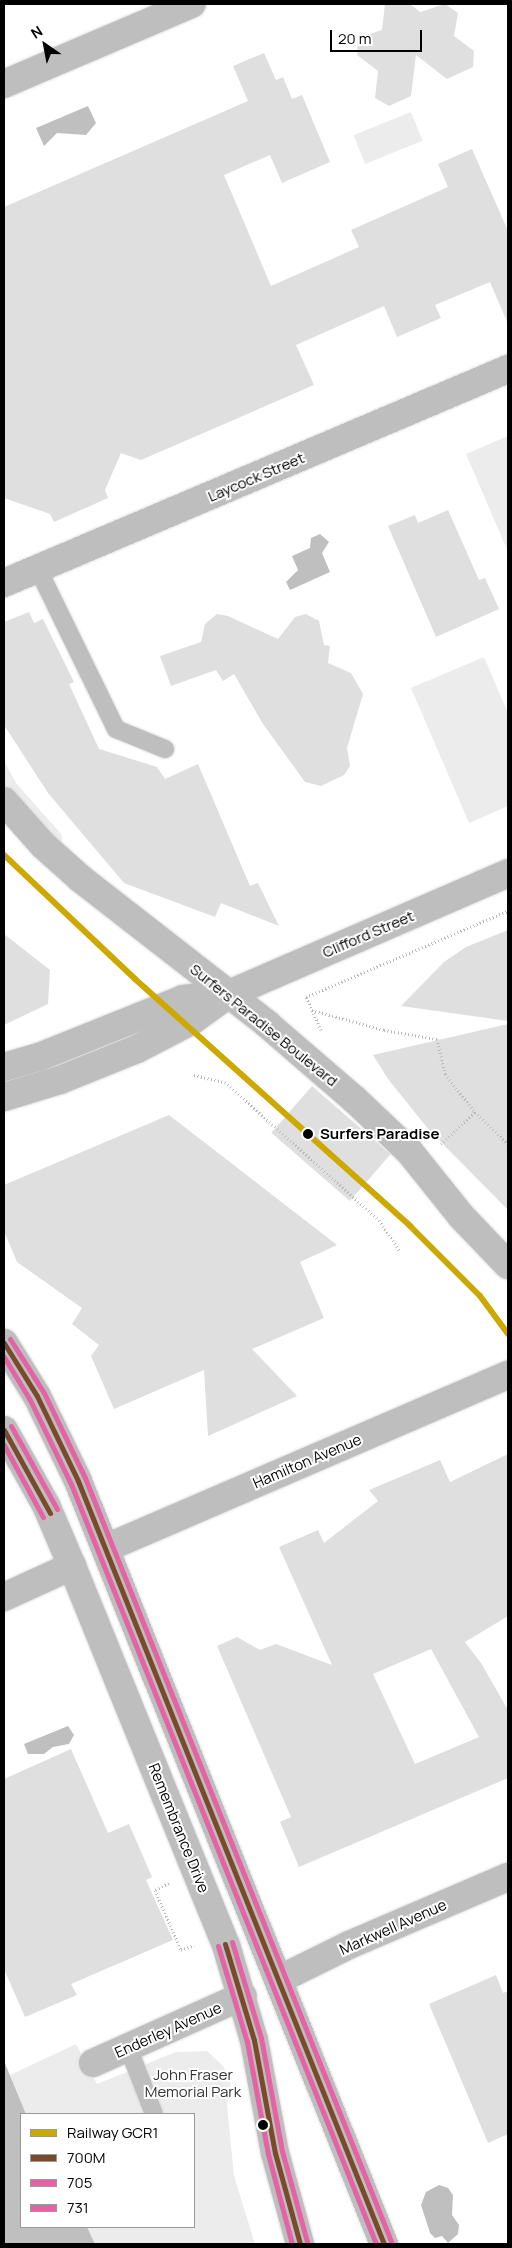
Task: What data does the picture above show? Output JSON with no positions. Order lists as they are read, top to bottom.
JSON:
{
  "streets": {
    "main road": [
      "Laycock Street",
      "Clifford Street",
      "Surfers Paradise Boulevard",
      "Hamilton Avenue",
      "Remembrance Drive",
      "Markwell Avenue",
      "Enderley Avenue"
    ]
  },
  "crossings": [
    ["Clifford Street", "Surfers Paradise Boulevard"],
    ["Remembrance Drive", "Enderley Avenue"]
  ],
  "parks": ["John Fraser Memorial Park"],
  "places": ["Surfers Paradise"],
  "lines": [
    "rail line GCR1",
    "transit line 731",
    "transit line 700M",
    "transit line 705"
  ],
  "legend": [
    "Railway GCR1",
    "700M",
    "705",
    "731"
  ],
  "scale_bar": "20 m",
  "north": "top left"
}
